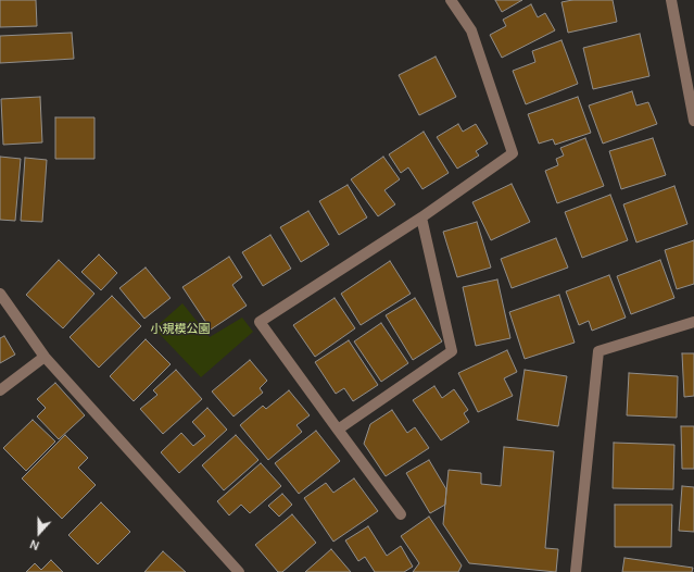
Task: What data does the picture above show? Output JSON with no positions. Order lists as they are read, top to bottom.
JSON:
{
  "parks": ["小規模公園"],
  "north": "bottom"
}
